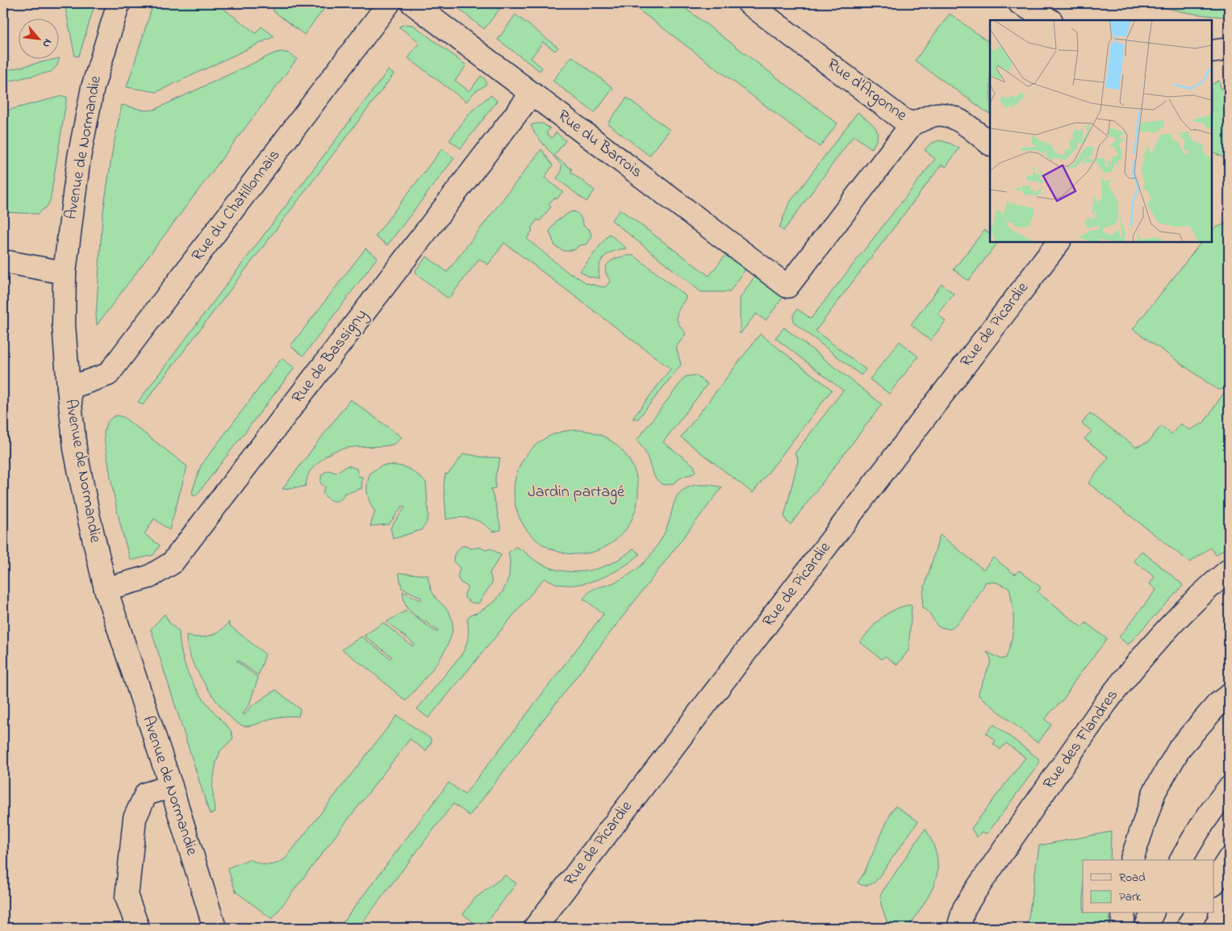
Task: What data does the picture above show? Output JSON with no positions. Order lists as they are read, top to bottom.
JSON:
{
  "streets": {
    "street": [
      "Rue d'Argonne",
      "Rue du Barrois",
      "Avenue de Normandie",
      "Rue du Chatillonnais",
      "Rue de Picardie",
      "Rue de Bassigny",
      "Rue des Flandres"
    ]
  },
  "crossings": [
    ["Rue d'Argonne", "Rue du Barrois"],
    ["Rue du Barrois", "Rue de Bassigny"],
    ["Avenue de Normandie", "Rue du Chatillonnais"],
    ["Avenue de Normandie", "Rue de Bassigny"]
  ],
  "parks": ["Jardin partagé"],
  "legend": ["Road", "Park"],
  "north": "bottom right"
}
